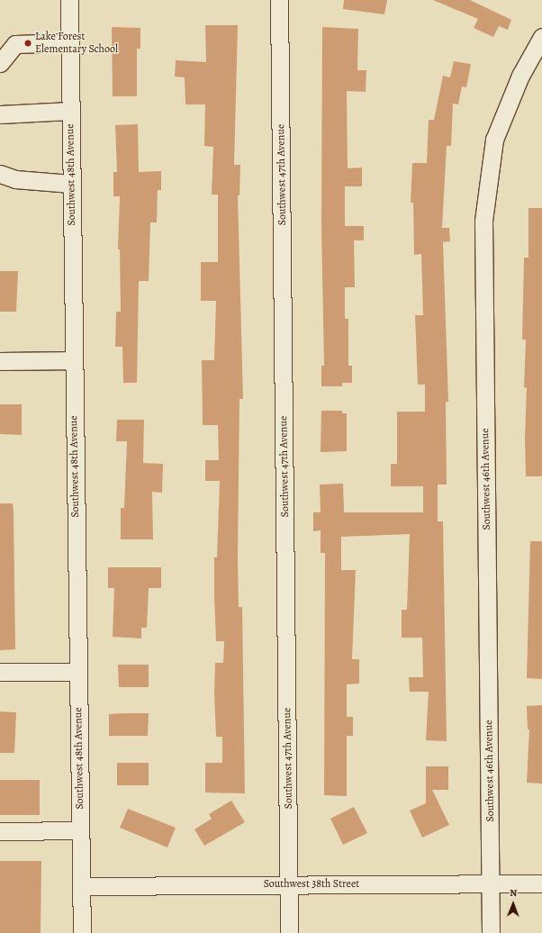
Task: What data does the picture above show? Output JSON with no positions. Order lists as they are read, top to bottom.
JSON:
{
  "streets": {
    "street": [
      "Southwest 48th Avenue",
      "Southwest 47th Avenue",
      "Southwest 46th Avenue",
      "Southwest 38th Street"
    ]
  },
  "crossings": [
    ["Southwest 48th Avenue", "Southwest 38th Street"],
    ["Southwest 47th Avenue", "Southwest 38th Street"],
    ["Southwest 46th Avenue", "Southwest 38th Street"]
  ],
  "places": ["Lake Forest Elementary School"],
  "north": "top"
}
